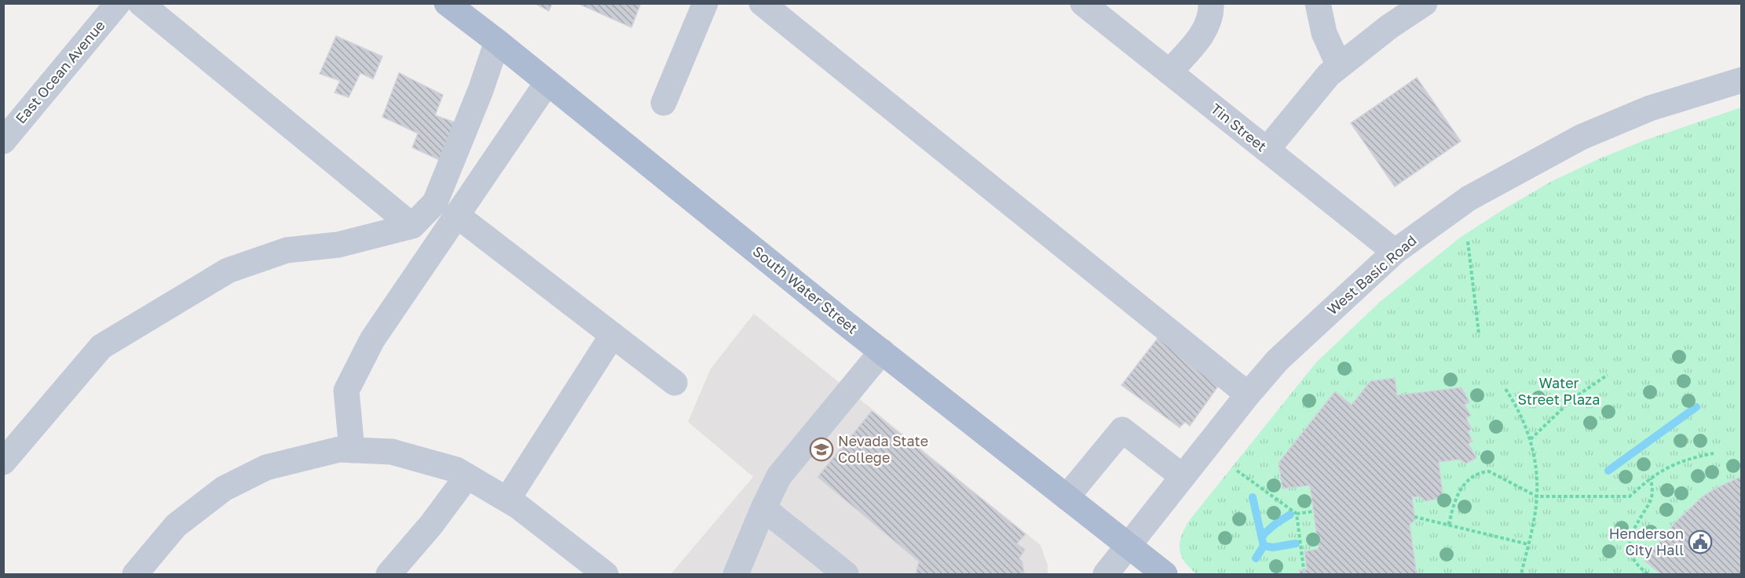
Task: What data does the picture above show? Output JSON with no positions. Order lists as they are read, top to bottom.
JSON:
{
  "streets": {
    "main road": ["South Water Street"],
    "street": ["East Ocean Avenue", "Tin Street", "West Basic Road"]
  },
  "crossings": [
    ["Tin Street", "West Basic Road"],
    ["West Basic Road", "South Water Street"]
  ],
  "parks": ["Water Street Plaza"],
  "places": {
    "school or university": ["Nevada State College"],
    "public building": ["Henderson City Hall"]
  }
}
